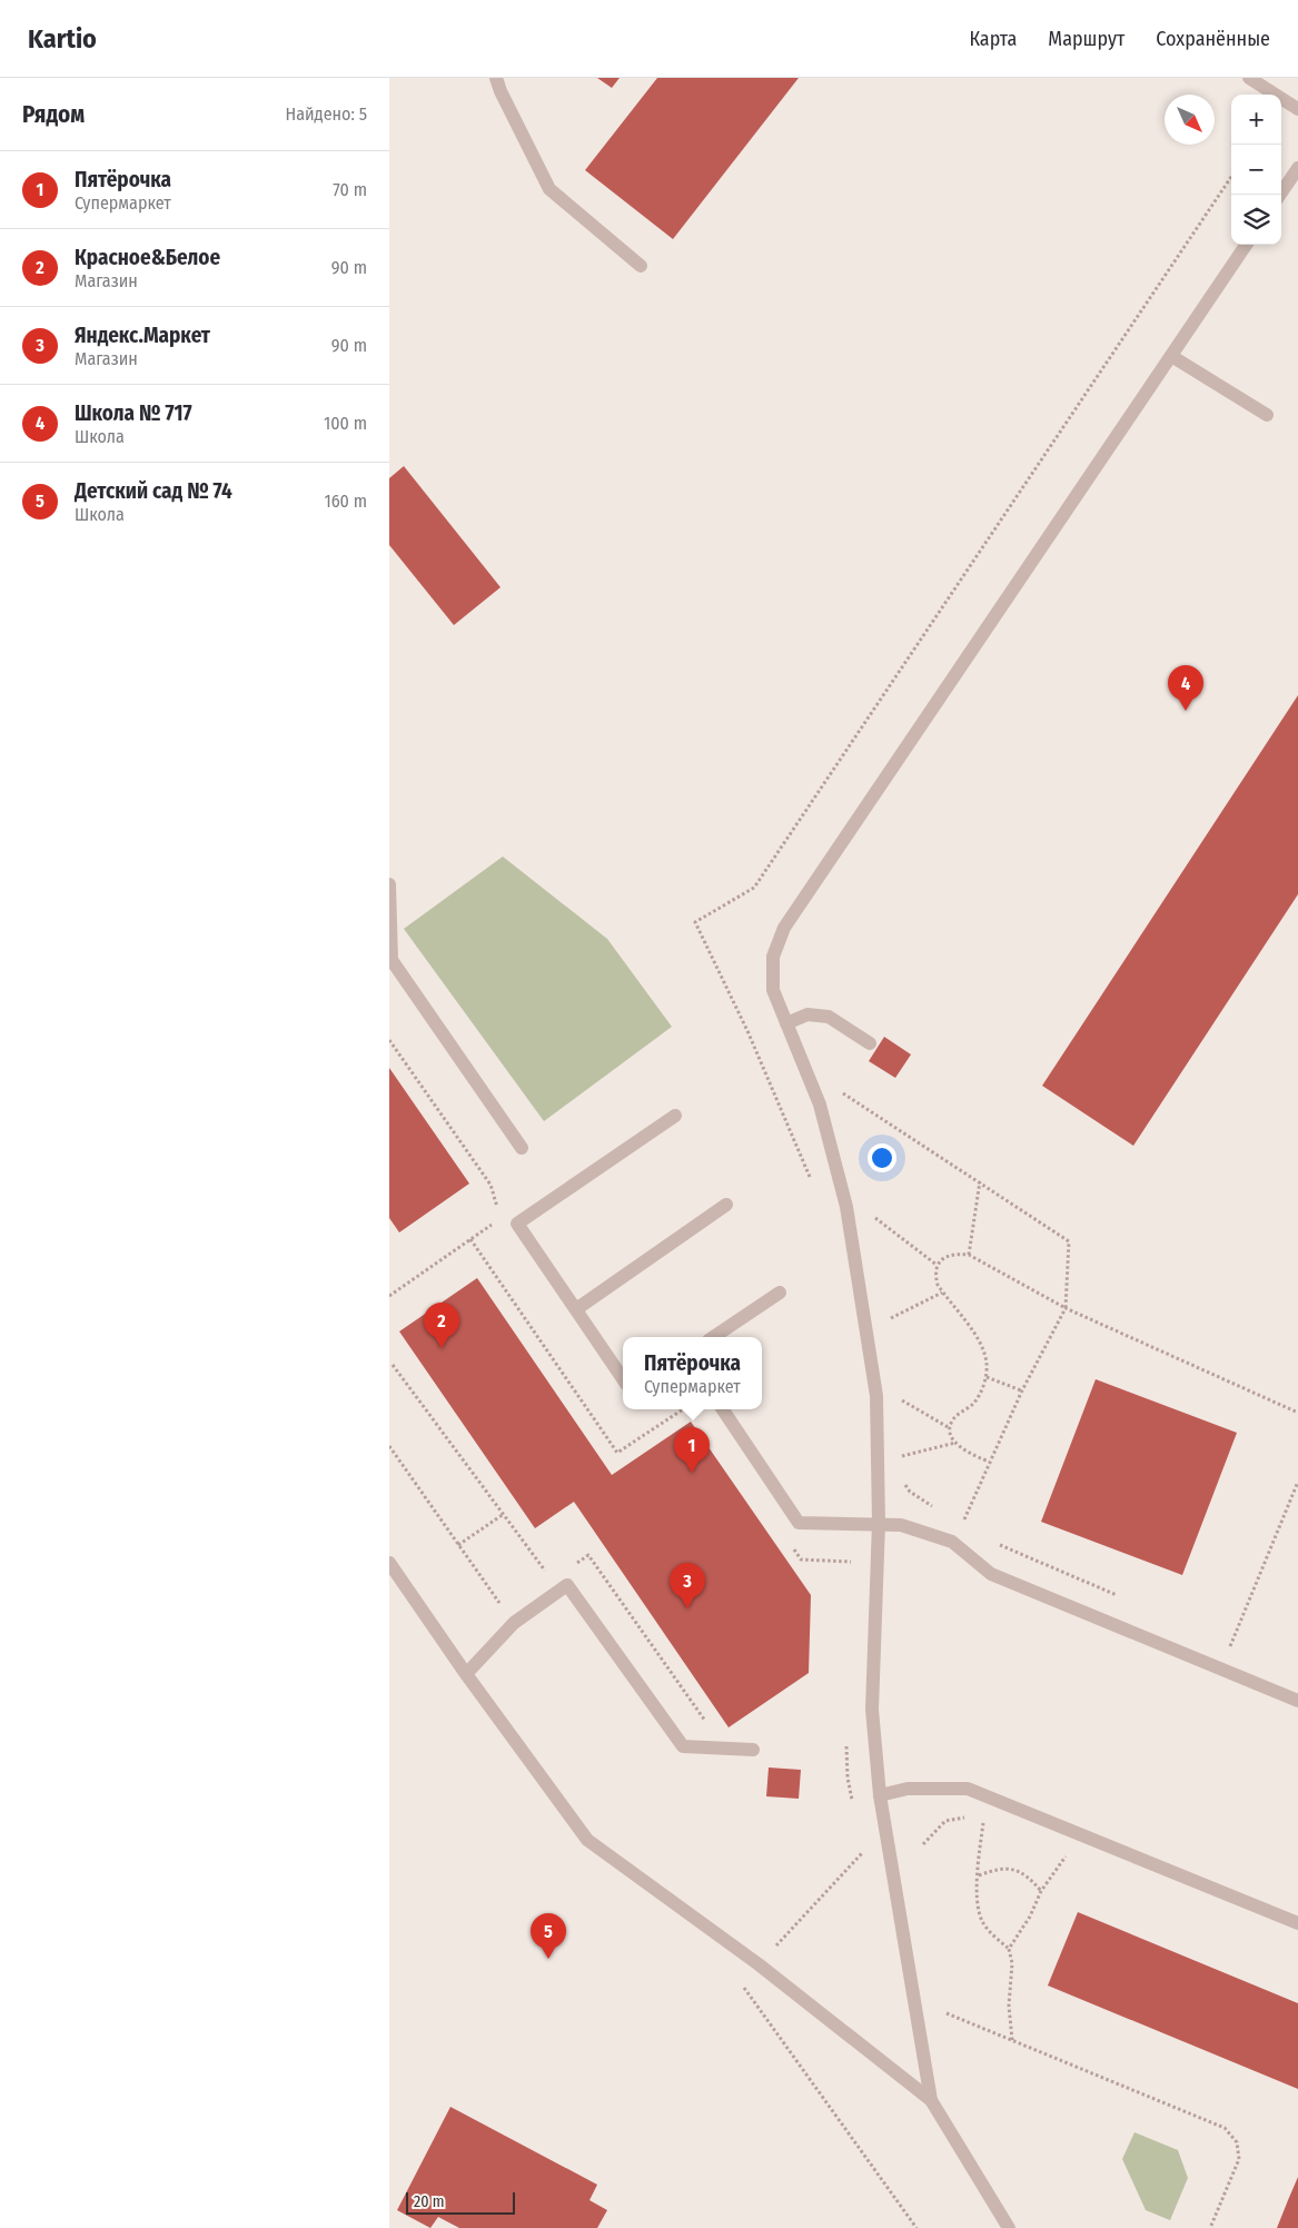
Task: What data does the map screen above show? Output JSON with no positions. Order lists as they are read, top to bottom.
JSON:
{
  "scale_bar": "20 m",
  "north": "bottom right",
  "page": {
    "header": "Kartio",
    "nav": ["Карта", "Маршрут", "Сохранённые"],
    "heading": ["Рядом", "Найдено: 5"],
    "map_buttons": ["+", "−"],
    "list": [
      {
        "mark": "1",
        "name": "Пятёрочка",
        "note": "Супермаркет",
        "value": "70 m"
      },
      {
        "mark": "2",
        "name": "Красное&Белое",
        "note": "Магазин",
        "value": "90 m"
      },
      {
        "mark": "3",
        "name": "Яндекс.Маркет",
        "note": "Магазин",
        "value": "90 m"
      },
      {
        "mark": "4",
        "name": "Школа № 717",
        "note": "Школа",
        "value": "100 m"
      },
      {
        "mark": "5",
        "name": "Детский сад № 74",
        "note": "Школа",
        "value": "160 m"
      }
    ],
    "pins": [
      "4",
      "2",
      "1",
      "3",
      "5"
    ],
    "popup": ["Пятёрочка", "Супермаркет"],
    "scale": "20 m"
  }
}
